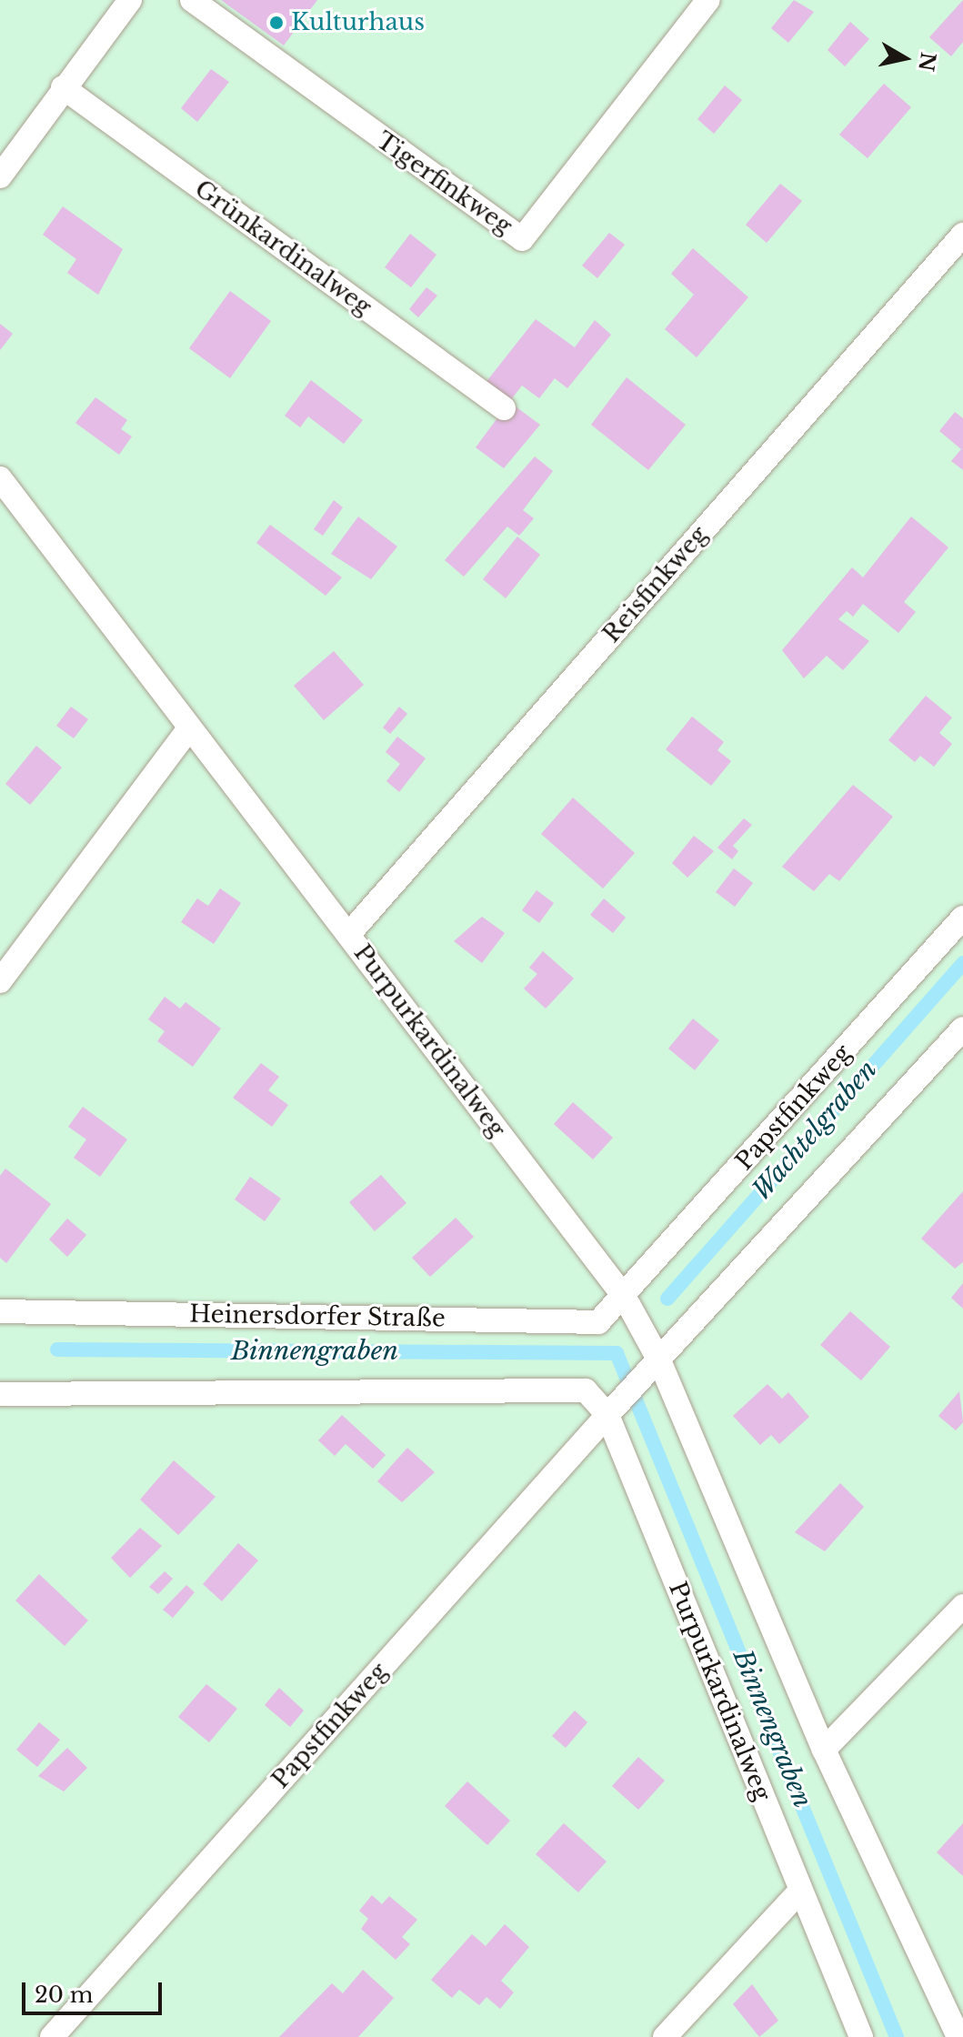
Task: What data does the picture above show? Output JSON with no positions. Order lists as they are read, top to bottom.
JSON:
{
  "streets": {
    "lane": [
      "Tigerfinkweg",
      "Grünkardinalweg",
      "Reisfinkweg",
      "Purpurkardinalweg",
      "Papstfinkweg",
      "Heinersdorfer Straße"
    ]
  },
  "crossings": [
    ["Reisfinkweg", "Purpurkardinalweg"],
    ["Purpurkardinalweg", "Papstfinkweg"],
    ["Purpurkardinalweg", "Heinersdorfer Straße"],
    ["Papstfinkweg", "Heinersdorfer Straße"]
  ],
  "water": ["Wachtelgraben", "Binnengraben"],
  "places": ["Kulturhaus"],
  "scale_bar": "20 m",
  "north": "right"
}
